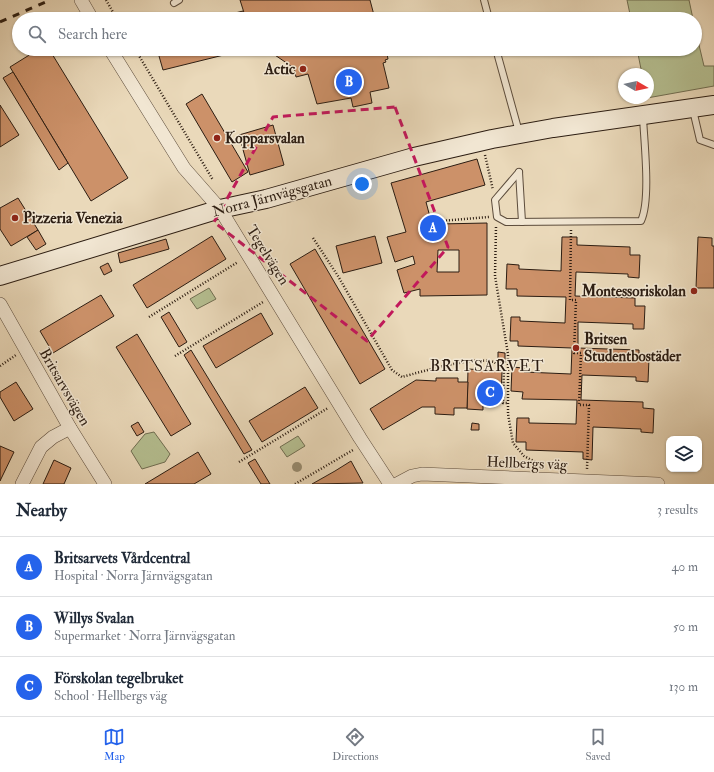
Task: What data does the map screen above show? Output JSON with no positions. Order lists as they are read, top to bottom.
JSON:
{
  "streets": {
    "street": [
      "Norra Järnvägsgatan",
      "Tegelvägen",
      "Britsarvsvägen",
      "Hellbergs väg"
    ]
  },
  "crossings": [
    ["Norra Järnvägsgatan", "Tegelvägen"]
  ],
  "districts": ["BRITSARVET"],
  "places": [
    "Actic",
    "Kopparsvalan",
    "Pizzeria Venezia",
    "Montessoriskolan",
    "Britsen Studentbostäder"
  ],
  "north": "right",
  "page": {
    "search": "Search here",
    "pins": ["B", "A", "C"],
    "heading": ["Nearby", "3 results"],
    "list": [
      {
        "mark": "A",
        "name": "Britsarvets Vårdcentral",
        "note": "Hospital · Norra Järnvägsgatan",
        "value": "40 m"
      },
      {
        "mark": "B",
        "name": "Willys Svalan",
        "note": "Supermarket · Norra Järnvägsgatan",
        "value": "50 m"
      },
      {
        "mark": "C",
        "name": "Förskolan tegelbruket",
        "note": "School · Hellbergs väg",
        "value": "130 m"
      }
    ],
    "nav": ["Map", "Directions", "Saved"]
  }
}
